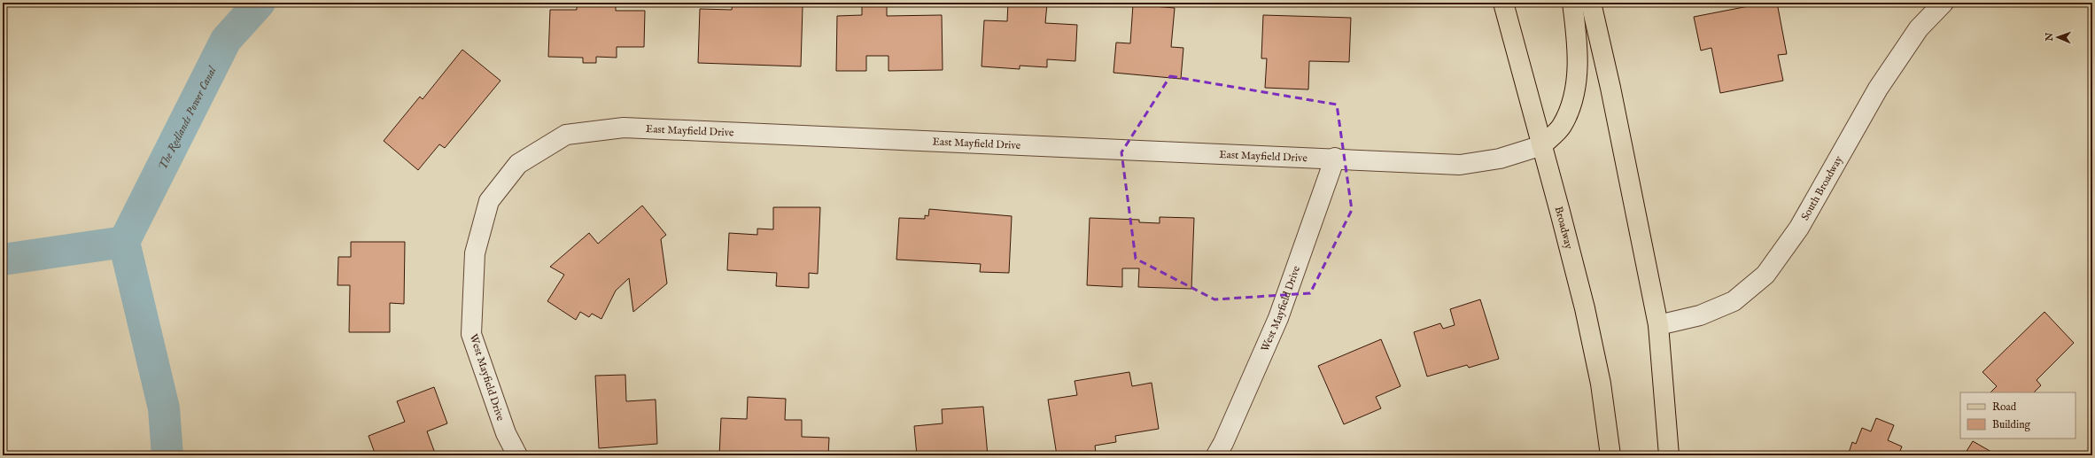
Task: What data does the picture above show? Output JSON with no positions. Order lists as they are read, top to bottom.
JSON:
{
  "streets": {
    "main road": ["Broadway"],
    "street": ["East Mayfield Drive", "South Broadway", "West Mayfield Drive"]
  },
  "crossings": [
    ["East Mayfield Drive", "Broadway"],
    ["East Mayfield Drive", "West Mayfield Drive"]
  ],
  "water": ["The Redlands Power Canal"],
  "legend": ["Road", "Building"],
  "north": "left"
}
